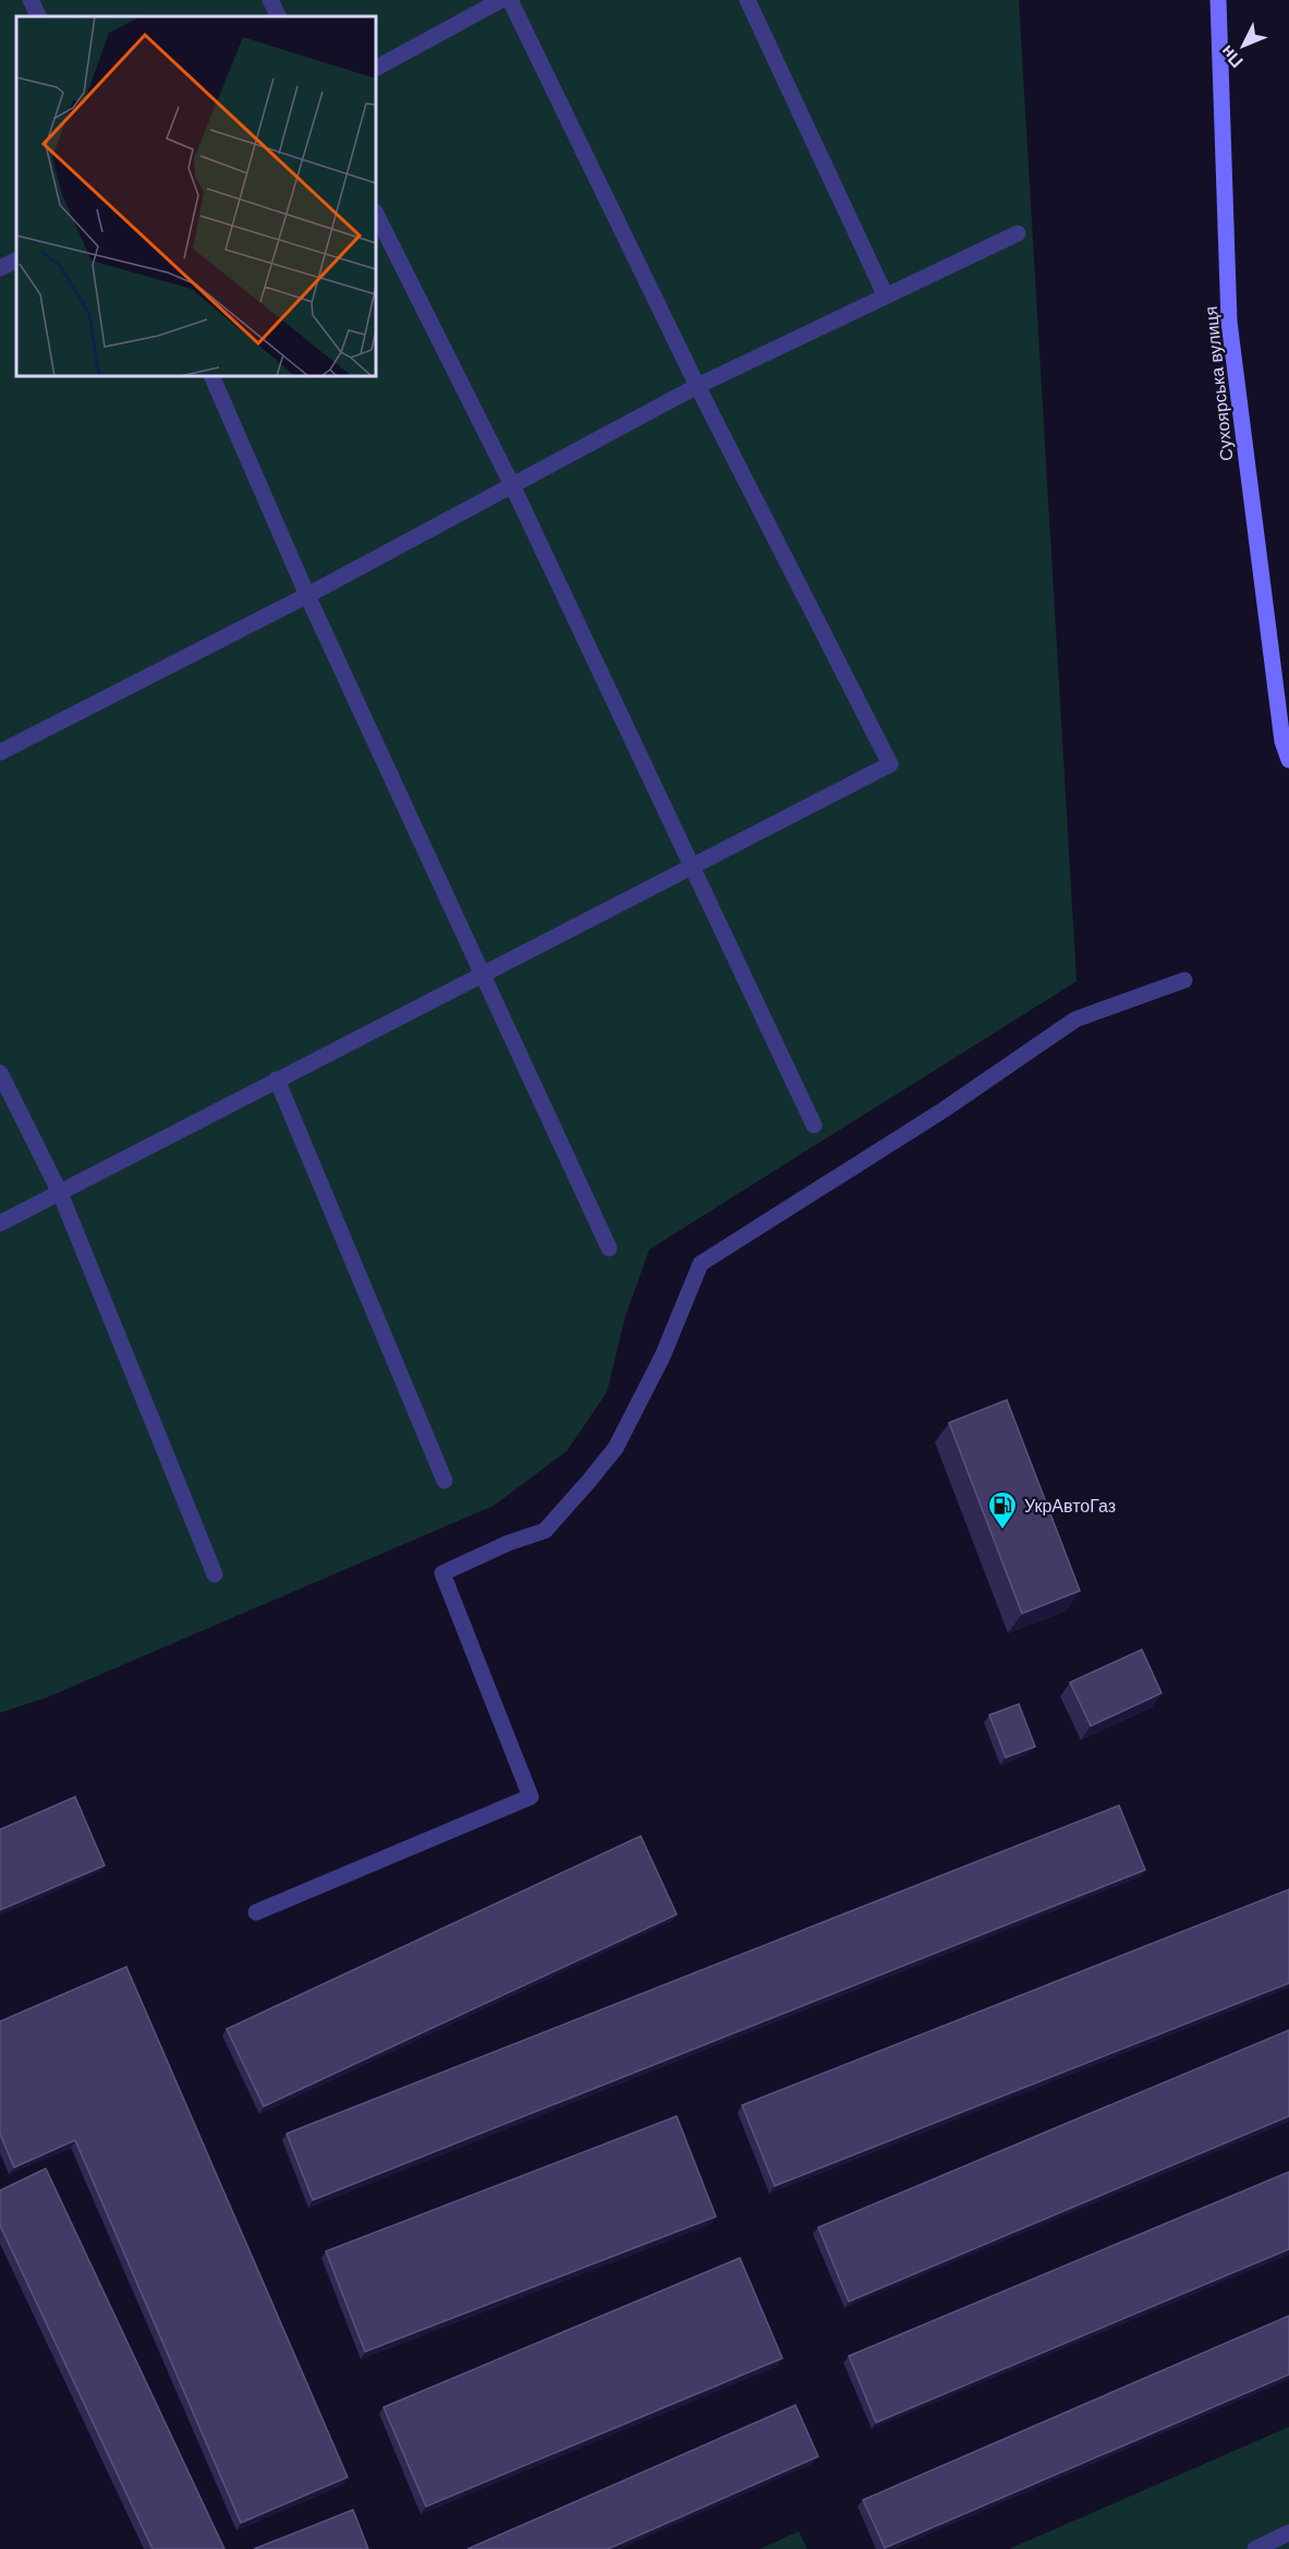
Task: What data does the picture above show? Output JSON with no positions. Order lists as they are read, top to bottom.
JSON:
{
  "streets": {
    "street": ["Сухоярська вулиця"]
  },
  "places": {
    "fuel station": ["УкрАвтоГаз"]
  },
  "north": "bottom left"
}
